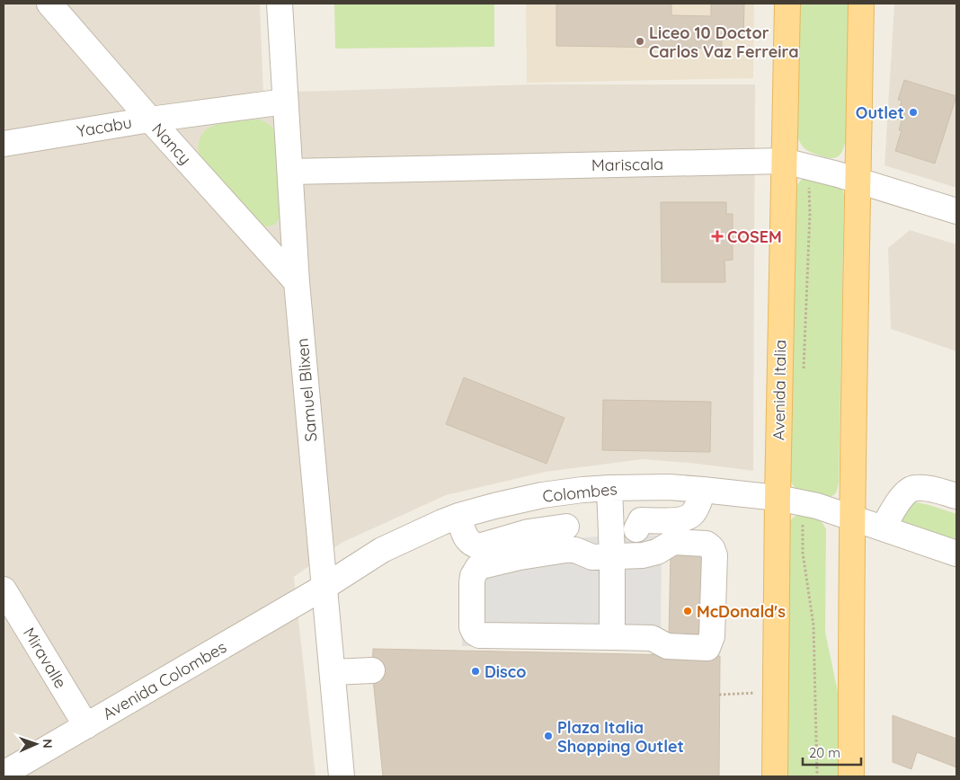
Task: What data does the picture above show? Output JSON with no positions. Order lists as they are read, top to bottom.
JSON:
{
  "streets": {
    "main road": ["Avenida Italia"],
    "street": [
      "Yacabu",
      "Nancy",
      "Mariscala",
      "Samuel Blixen",
      "Colombes",
      "Miravalle",
      "Avenida Colombes"
    ]
  },
  "crossings": [
    ["Yacabu", "Nancy"],
    ["Yacabu", "Samuel Blixen"],
    ["Nancy", "Samuel Blixen"],
    ["Mariscala", "Samuel Blixen"],
    ["Mariscala", "Avenida Italia"],
    ["Samuel Blixen", "Colombes"],
    ["Samuel Blixen", "Avenida Colombes"],
    ["Avenida Italia", "Colombes"],
    ["Colombes", "Avenida Colombes"],
    ["Miravalle", "Avenida Colombes"]
  ],
  "places": {
    "other": [
      "Liceo 10 Doctor Carlos Vaz Ferreira",
      "Outlet",
      "McDonald's",
      "Disco",
      "Plaza Italia Shopping Outlet"
    ],
    "health": ["COSEM"]
  },
  "scale_bar": "20 m",
  "north": "right"
}
